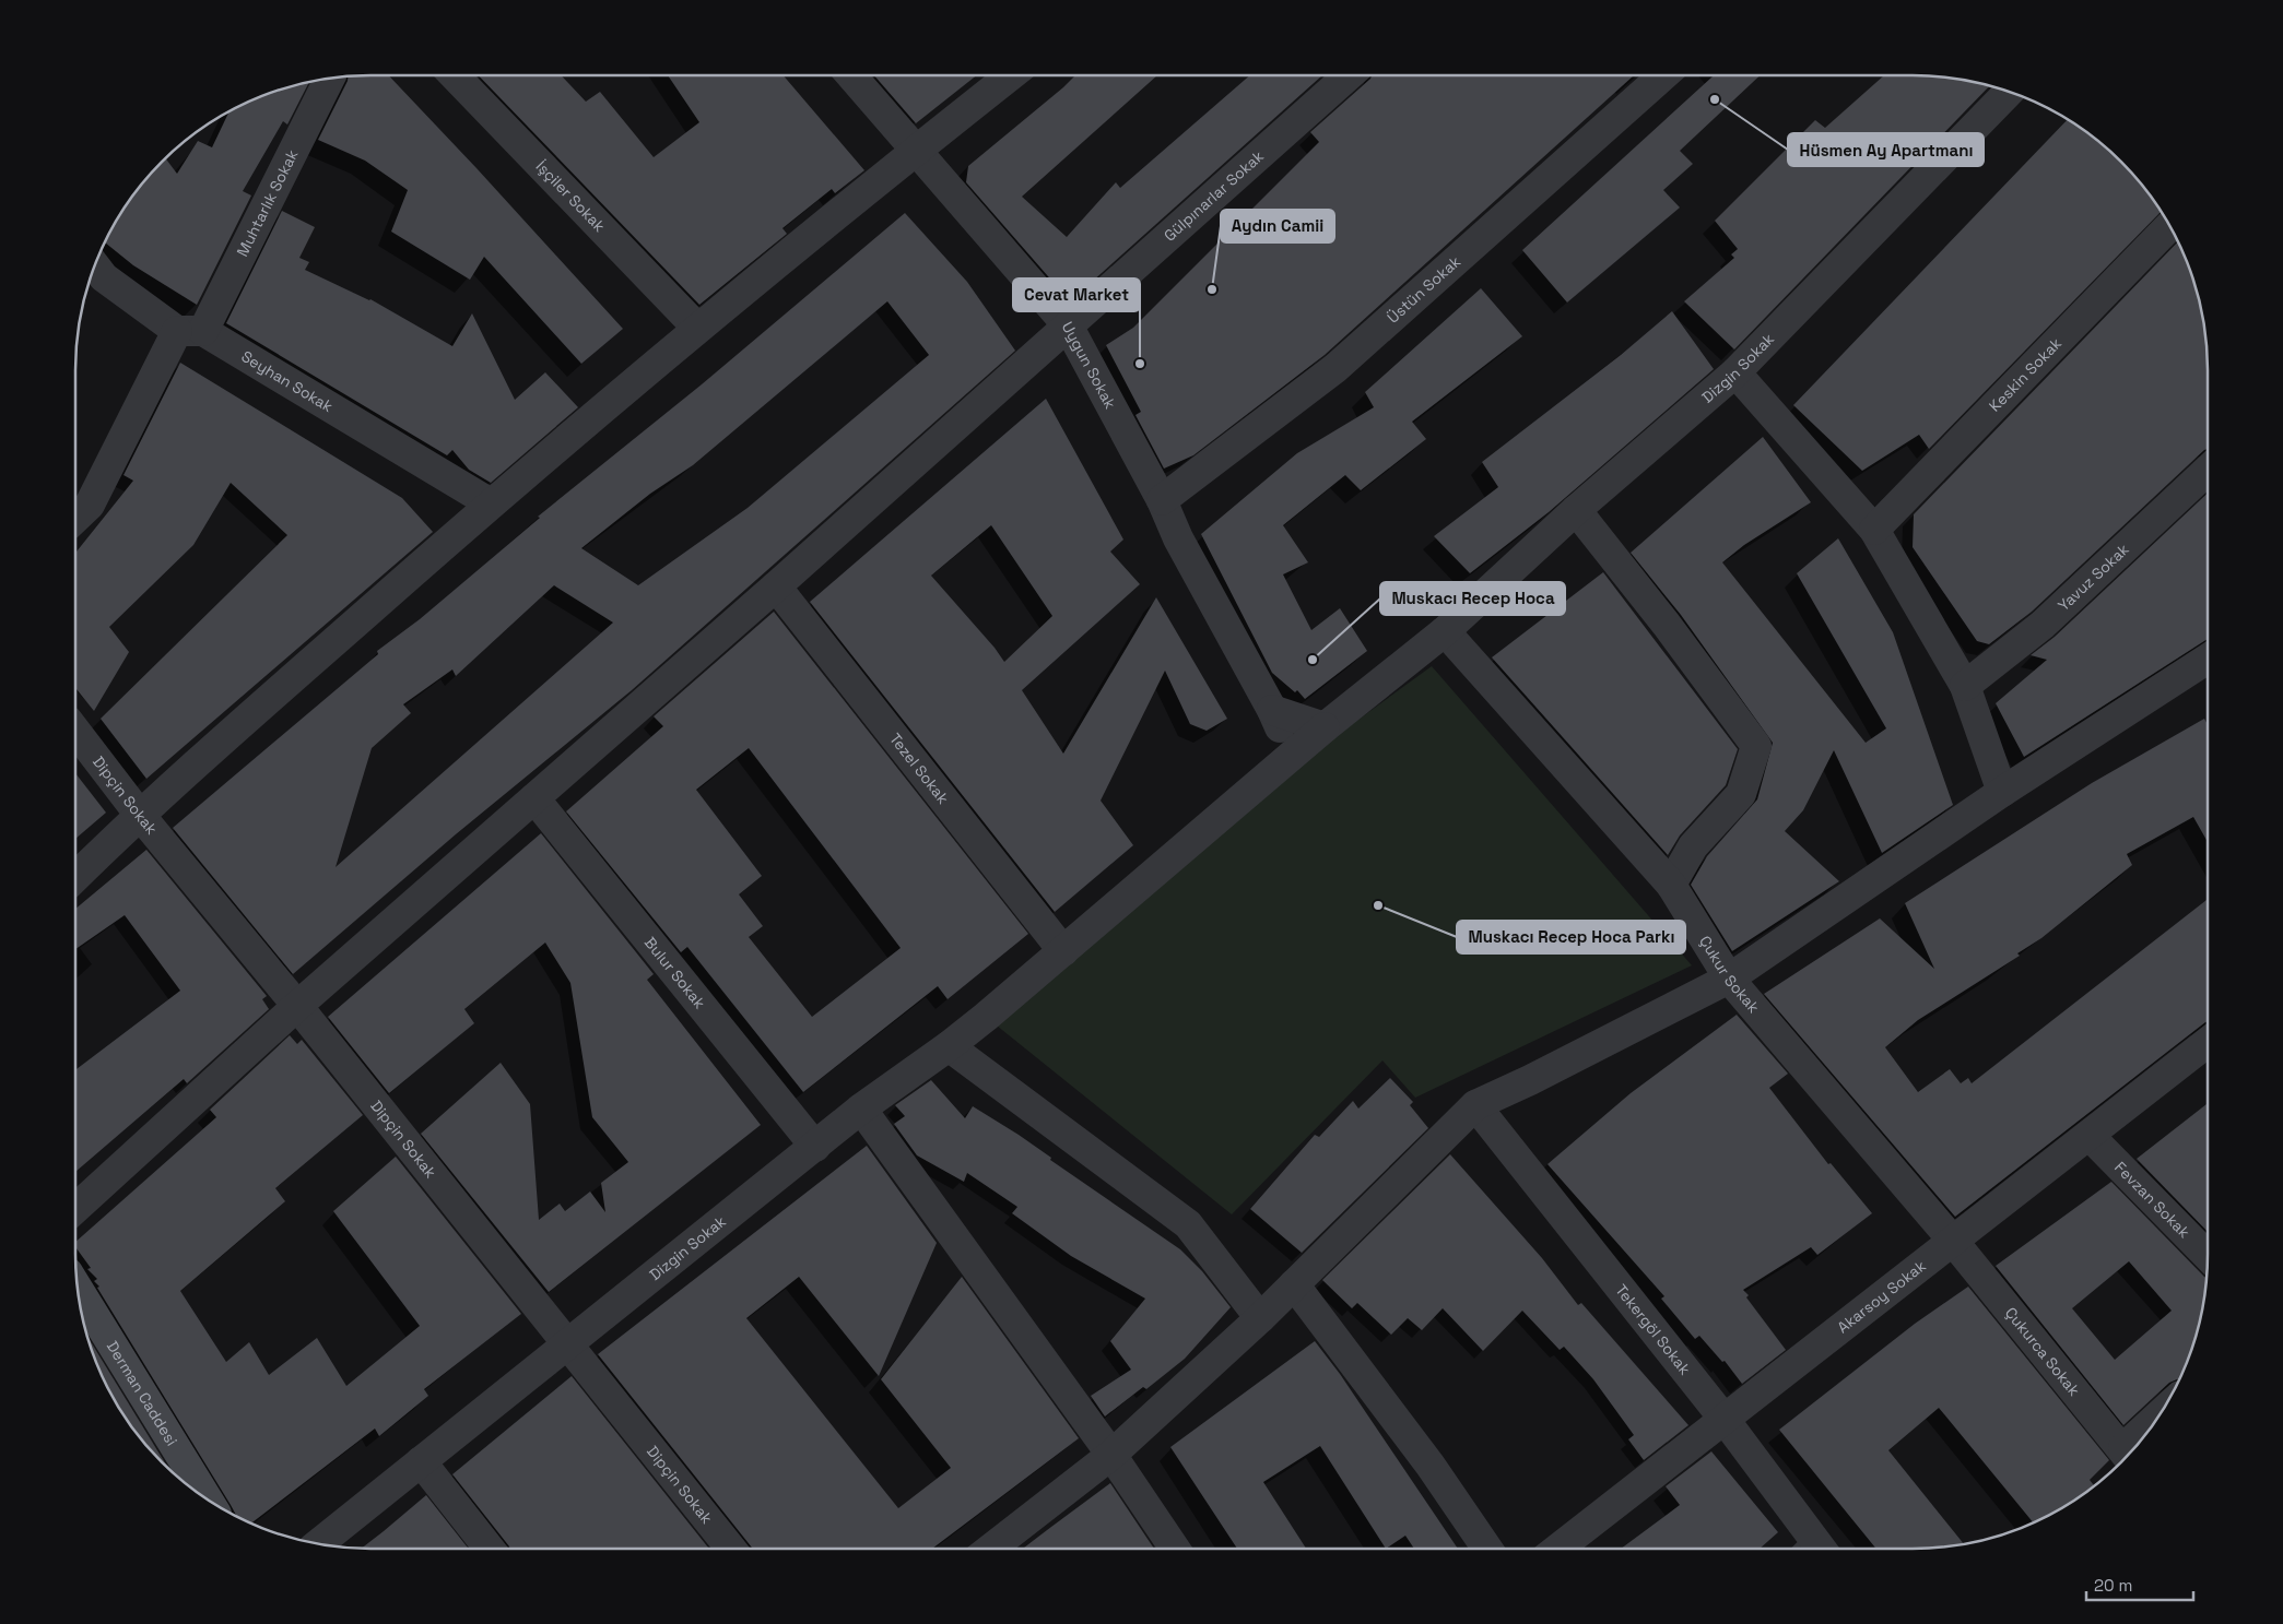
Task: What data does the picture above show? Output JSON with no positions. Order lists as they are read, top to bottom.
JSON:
{
  "streets": {
    "main road": ["Derman Caddesi"],
    "street": [
      "Gülpınarlar Sokak",
      "İşçiler Sokak",
      "Muhtarlık Sokak",
      "Üstün Sokak",
      "Uygun Sokak",
      "Dizgin Sokak",
      "Keskin Sokak",
      "Seyhan Sokak",
      "Yavuz Sokak",
      "Tezel Sokak",
      "Dipçin Sokak",
      "Bulur Sokak",
      "Çukur Sokak",
      "Fevzan Sokak",
      "Akarsoy Sokak",
      "Tekergöl Sokak",
      "Çukurca Sokak"
    ]
  },
  "crossings": [
    ["Gülpınarlar Sokak", "Uygun Sokak"],
    ["Gülpınarlar Sokak", "Tezel Sokak"],
    ["Gülpınarlar Sokak", "Dipçin Sokak"],
    ["Gülpınarlar Sokak", "Bulur Sokak"],
    ["Muhtarlık Sokak", "Seyhan Sokak"],
    ["Üstün Sokak", "Uygun Sokak"],
    ["Uygun Sokak", "Dizgin Sokak"],
    ["Dizgin Sokak", "Tezel Sokak"],
    ["Dizgin Sokak", "Dipçin Sokak"],
    ["Dizgin Sokak", "Bulur Sokak"],
    ["Dizgin Sokak", "Çukur Sokak"],
    ["Çukur Sokak", "Akarsoy Sokak"],
    ["Çukur Sokak", "Çukurca Sokak"],
    ["Fevzan Sokak", "Akarsoy Sokak"],
    ["Akarsoy Sokak", "Tekergöl Sokak"],
    ["Akarsoy Sokak", "Çukurca Sokak"]
  ],
  "places": [
    "Hüsmen Ay Apartmanı",
    "Aydın Camii",
    "Cevat Market",
    "Muskacı Recep Hoca",
    "Muskacı Recep Hoca Parkı"
  ],
  "scale_bar": "20 m"
}
